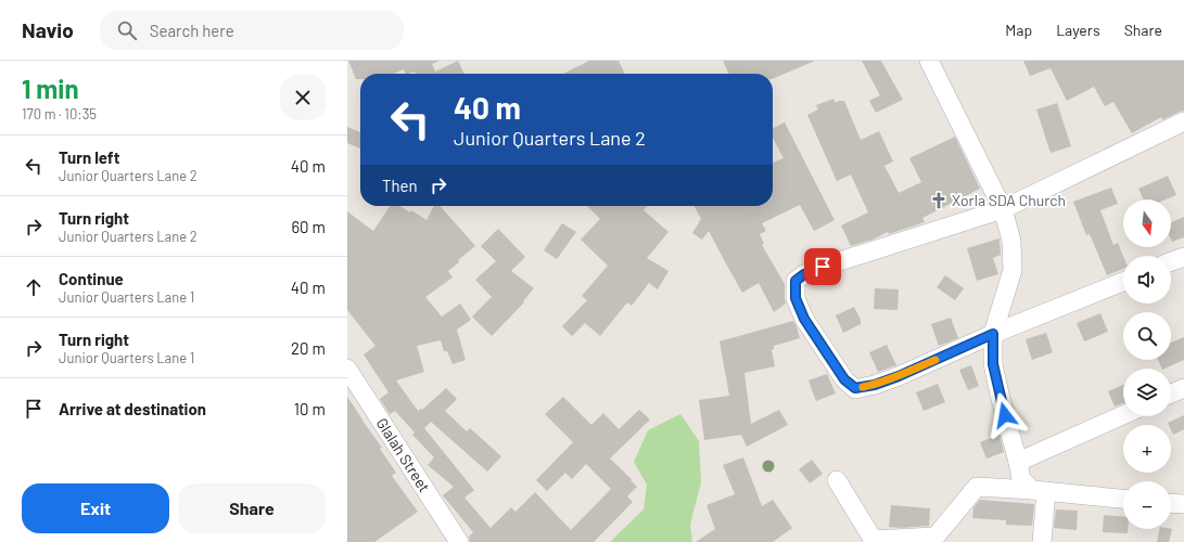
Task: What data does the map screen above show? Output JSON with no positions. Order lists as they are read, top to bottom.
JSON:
{
  "streets": {
    "street": ["Glalah Street"]
  },
  "places": {
    "church": ["Xorla SDA Church"]
  },
  "north": "bottom",
  "page": {
    "header": "Navio",
    "search": "Search here",
    "nav": ["Map", "Layers", "Share"],
    "heading": ["1 min", "170 m · 10:35"],
    "turn": ["40 m", "Junior Quarters Lane 2"],
    "list": [
      {
        "name": "Turn left",
        "note": "Junior Quarters Lane 2",
        "value": "40 m"
      },
      {
        "name": "Turn right",
        "note": "Junior Quarters Lane 2",
        "value": "60 m"
      },
      {
        "name": "Continue",
        "note": "Junior Quarters Lane 1",
        "value": "40 m"
      },
      {
        "name": "Turn right",
        "note": "Junior Quarters Lane 1",
        "value": "20 m"
      },
      {
        "name": "Arrive at destination",
        "value": "10 m"
      }
    ],
    "then": "Then",
    "map_buttons": ["+", "−"],
    "buttons": ["Exit", "Share"]
  }
}
